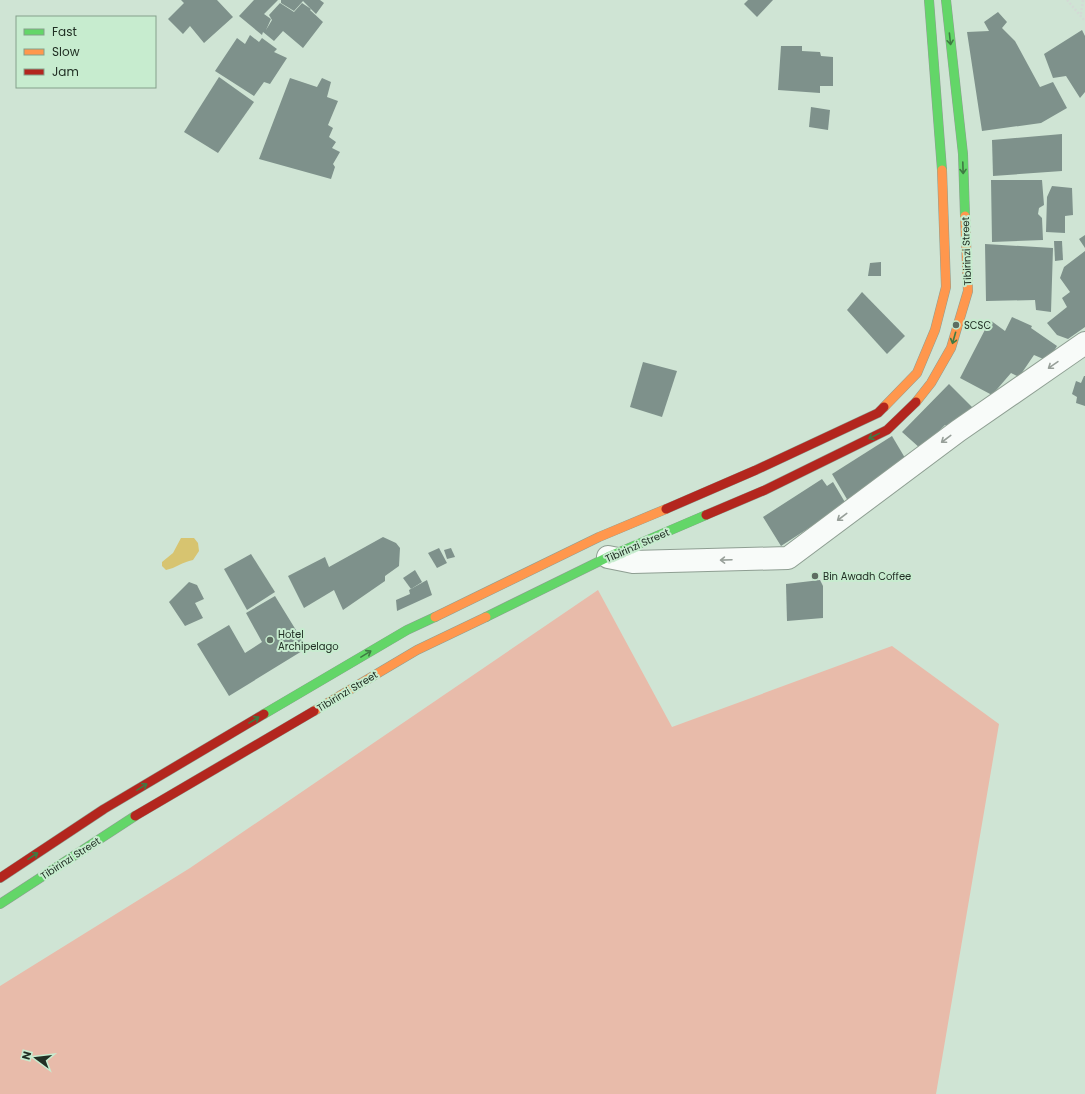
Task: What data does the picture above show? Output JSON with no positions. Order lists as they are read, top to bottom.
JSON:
{
  "streets": {
    "street": ["Tibirinzi Street"]
  },
  "one_way": ["Tibirinzi Street"],
  "places": ["SCSC", "Bin Awadh Coffee", "Hotel Archipelago"],
  "legend": ["Fast", "Slow", "Jam"],
  "north": "left"
}
